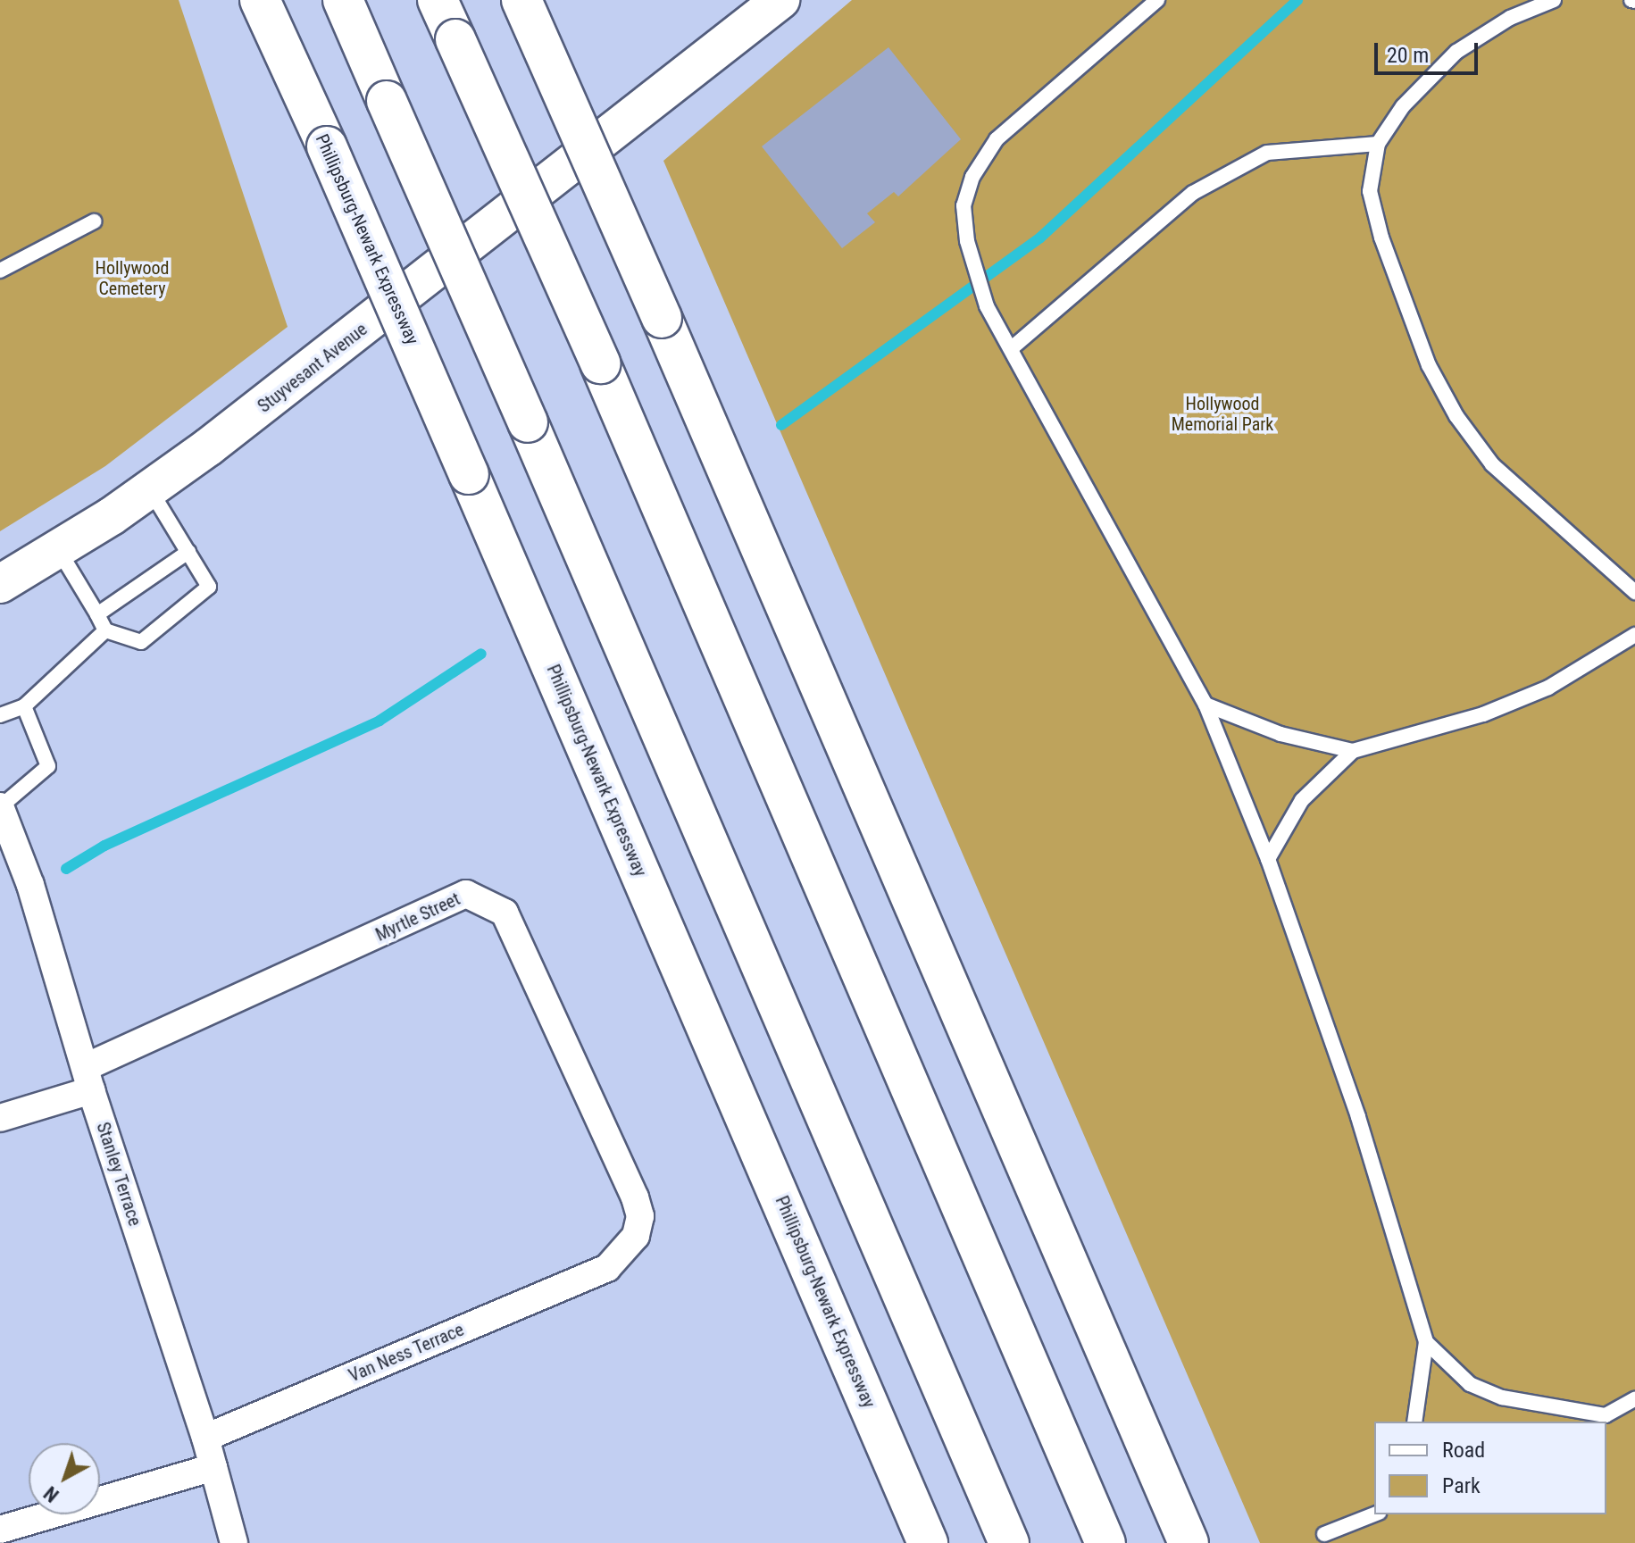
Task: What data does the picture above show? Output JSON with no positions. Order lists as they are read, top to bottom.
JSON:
{
  "streets": {
    "highway": ["Phillipsburg-Newark Expressway"],
    "main road": ["Stuyvesant Avenue"],
    "street": ["Myrtle Street", "Stanley Terrace", "Van Ness Terrace"]
  },
  "crossings": [
    ["Myrtle Street", "Stanley Terrace"],
    ["Myrtle Street", "Van Ness Terrace"],
    ["Stanley Terrace", "Van Ness Terrace"]
  ],
  "parks": ["Hollywood Cemetery", "Hollywood Memorial Park"],
  "legend": ["Road", "Park"],
  "scale_bar": "20 m",
  "north": "bottom left"
}
